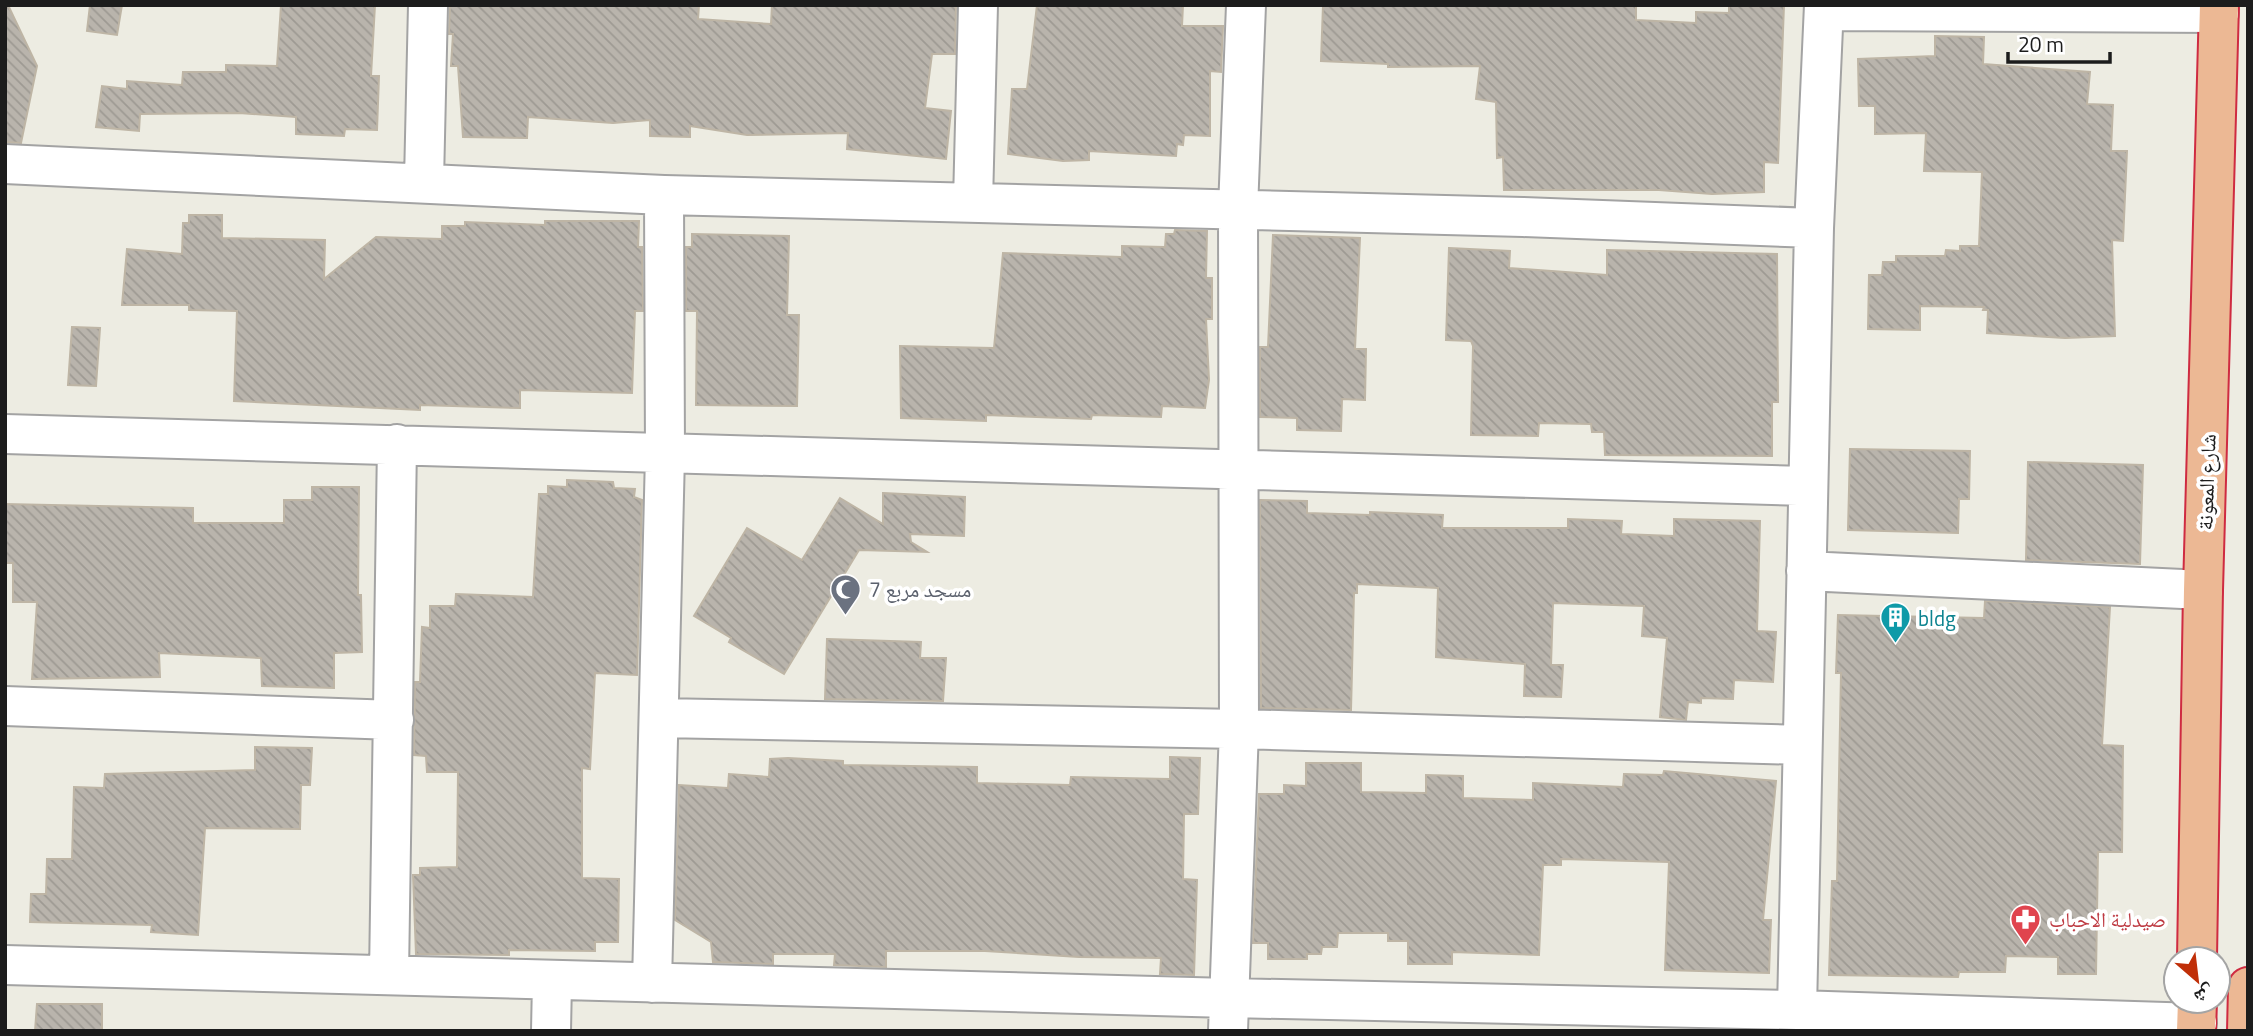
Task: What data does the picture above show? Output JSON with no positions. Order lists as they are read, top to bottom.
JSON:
{
  "streets": {
    "highway": ["شارع المعونة"]
  },
  "places": {
    "mosque": ["مسجد مربع 7"],
    "building": ["bldg"],
    "pharmacy": ["صيدلية الاحباب"]
  },
  "scale_bar": "20 m",
  "north": "bottom right"
}
